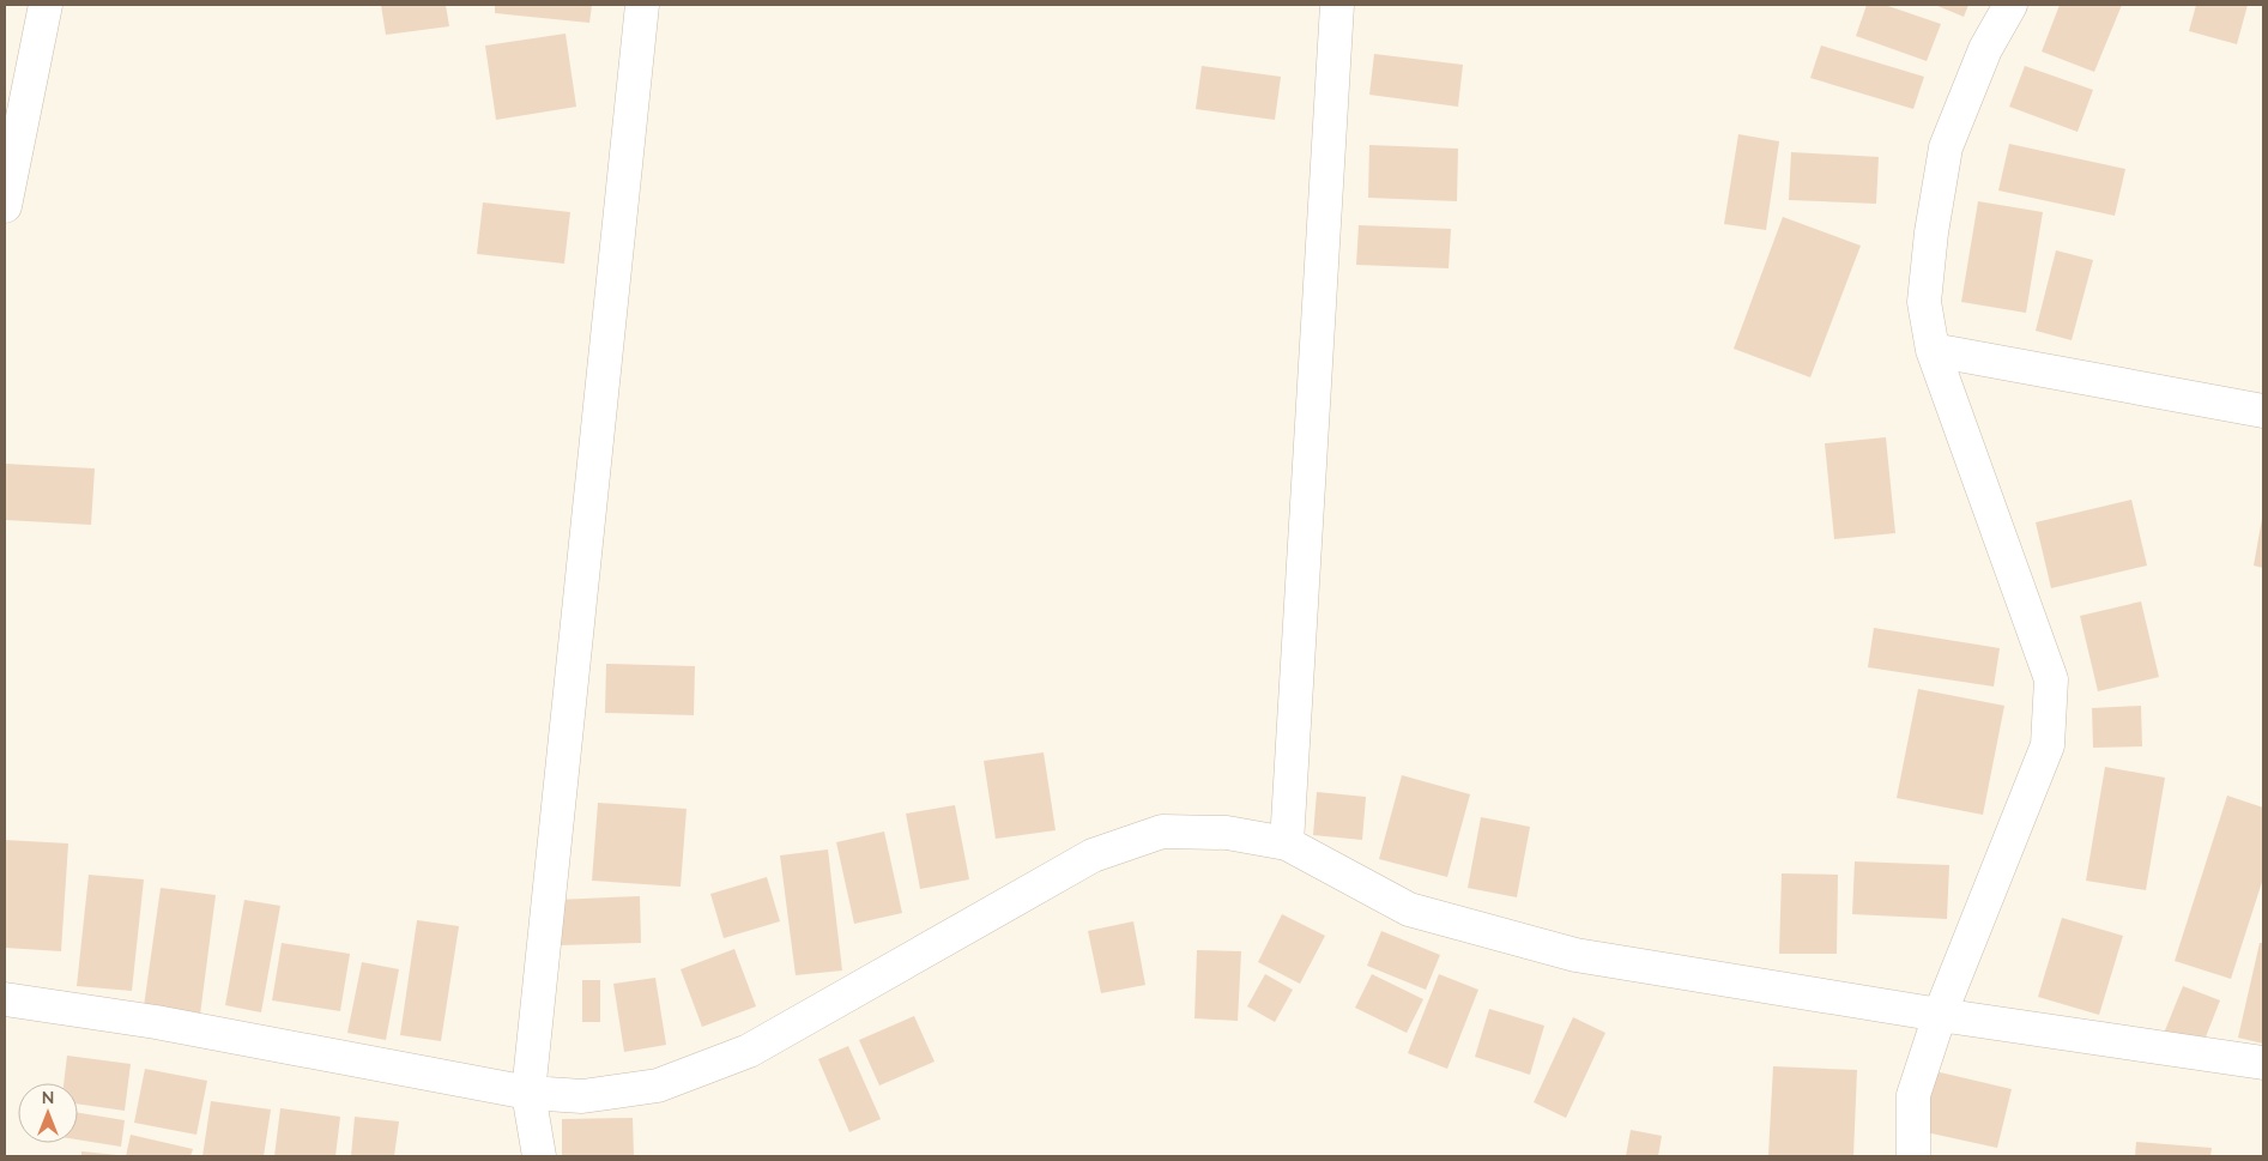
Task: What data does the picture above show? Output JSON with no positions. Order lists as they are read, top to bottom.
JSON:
{
  "north": "top"
}
